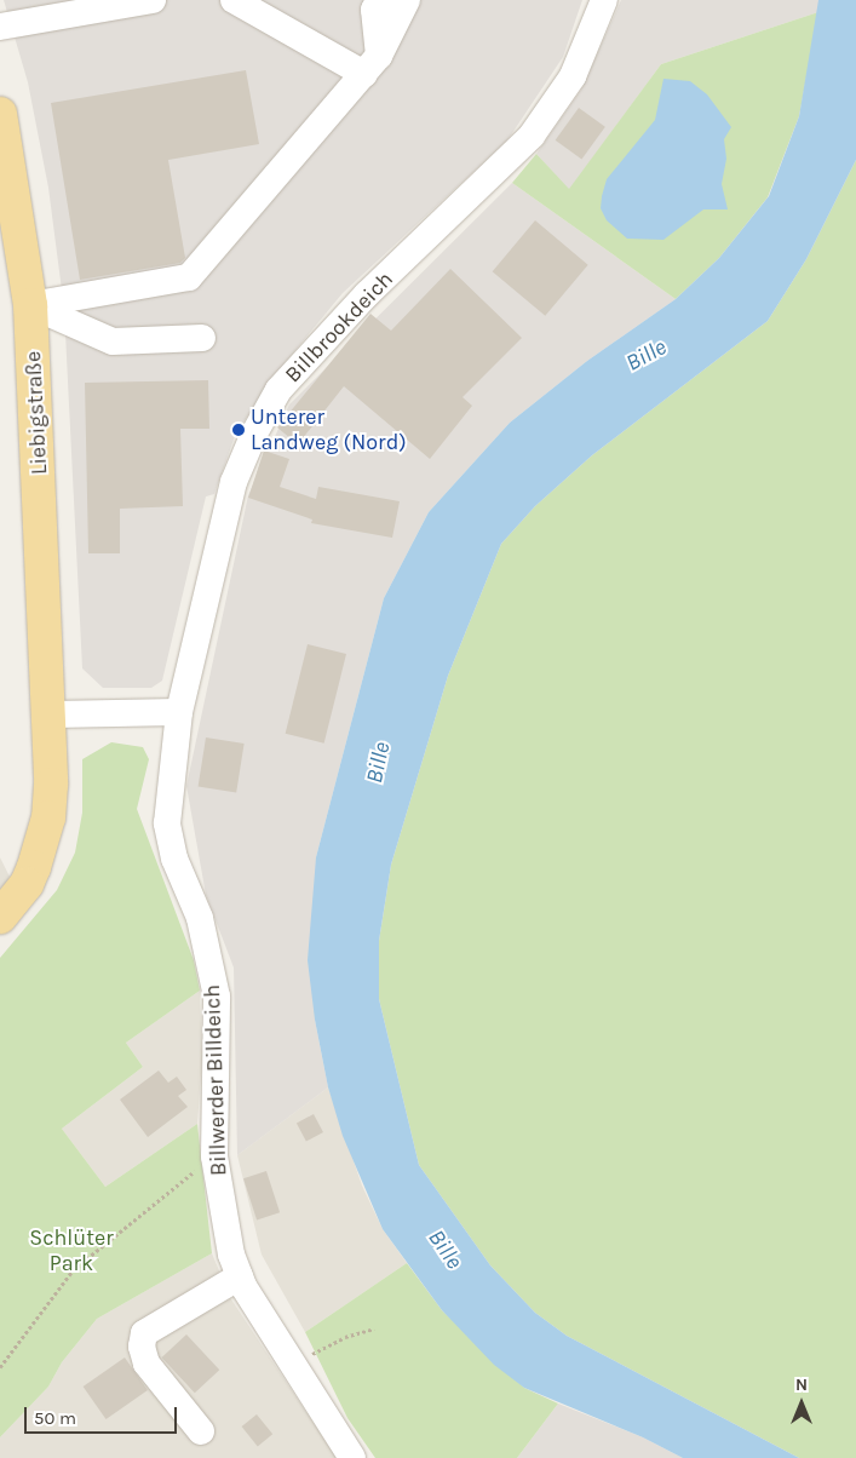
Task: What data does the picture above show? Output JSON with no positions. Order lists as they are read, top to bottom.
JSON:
{
  "streets": {
    "main road": ["Liebigstraße"],
    "street": ["Billbrookdeich", "Billwerder Billdeich"]
  },
  "crossings": [
    ["Billbrookdeich", "Billwerder Billdeich"]
  ],
  "water": ["Bille"],
  "parks": ["Schlüter Park"],
  "places": ["Unterer Landweg (Nord)"],
  "scale_bar": "50 m",
  "north": "top"
}
